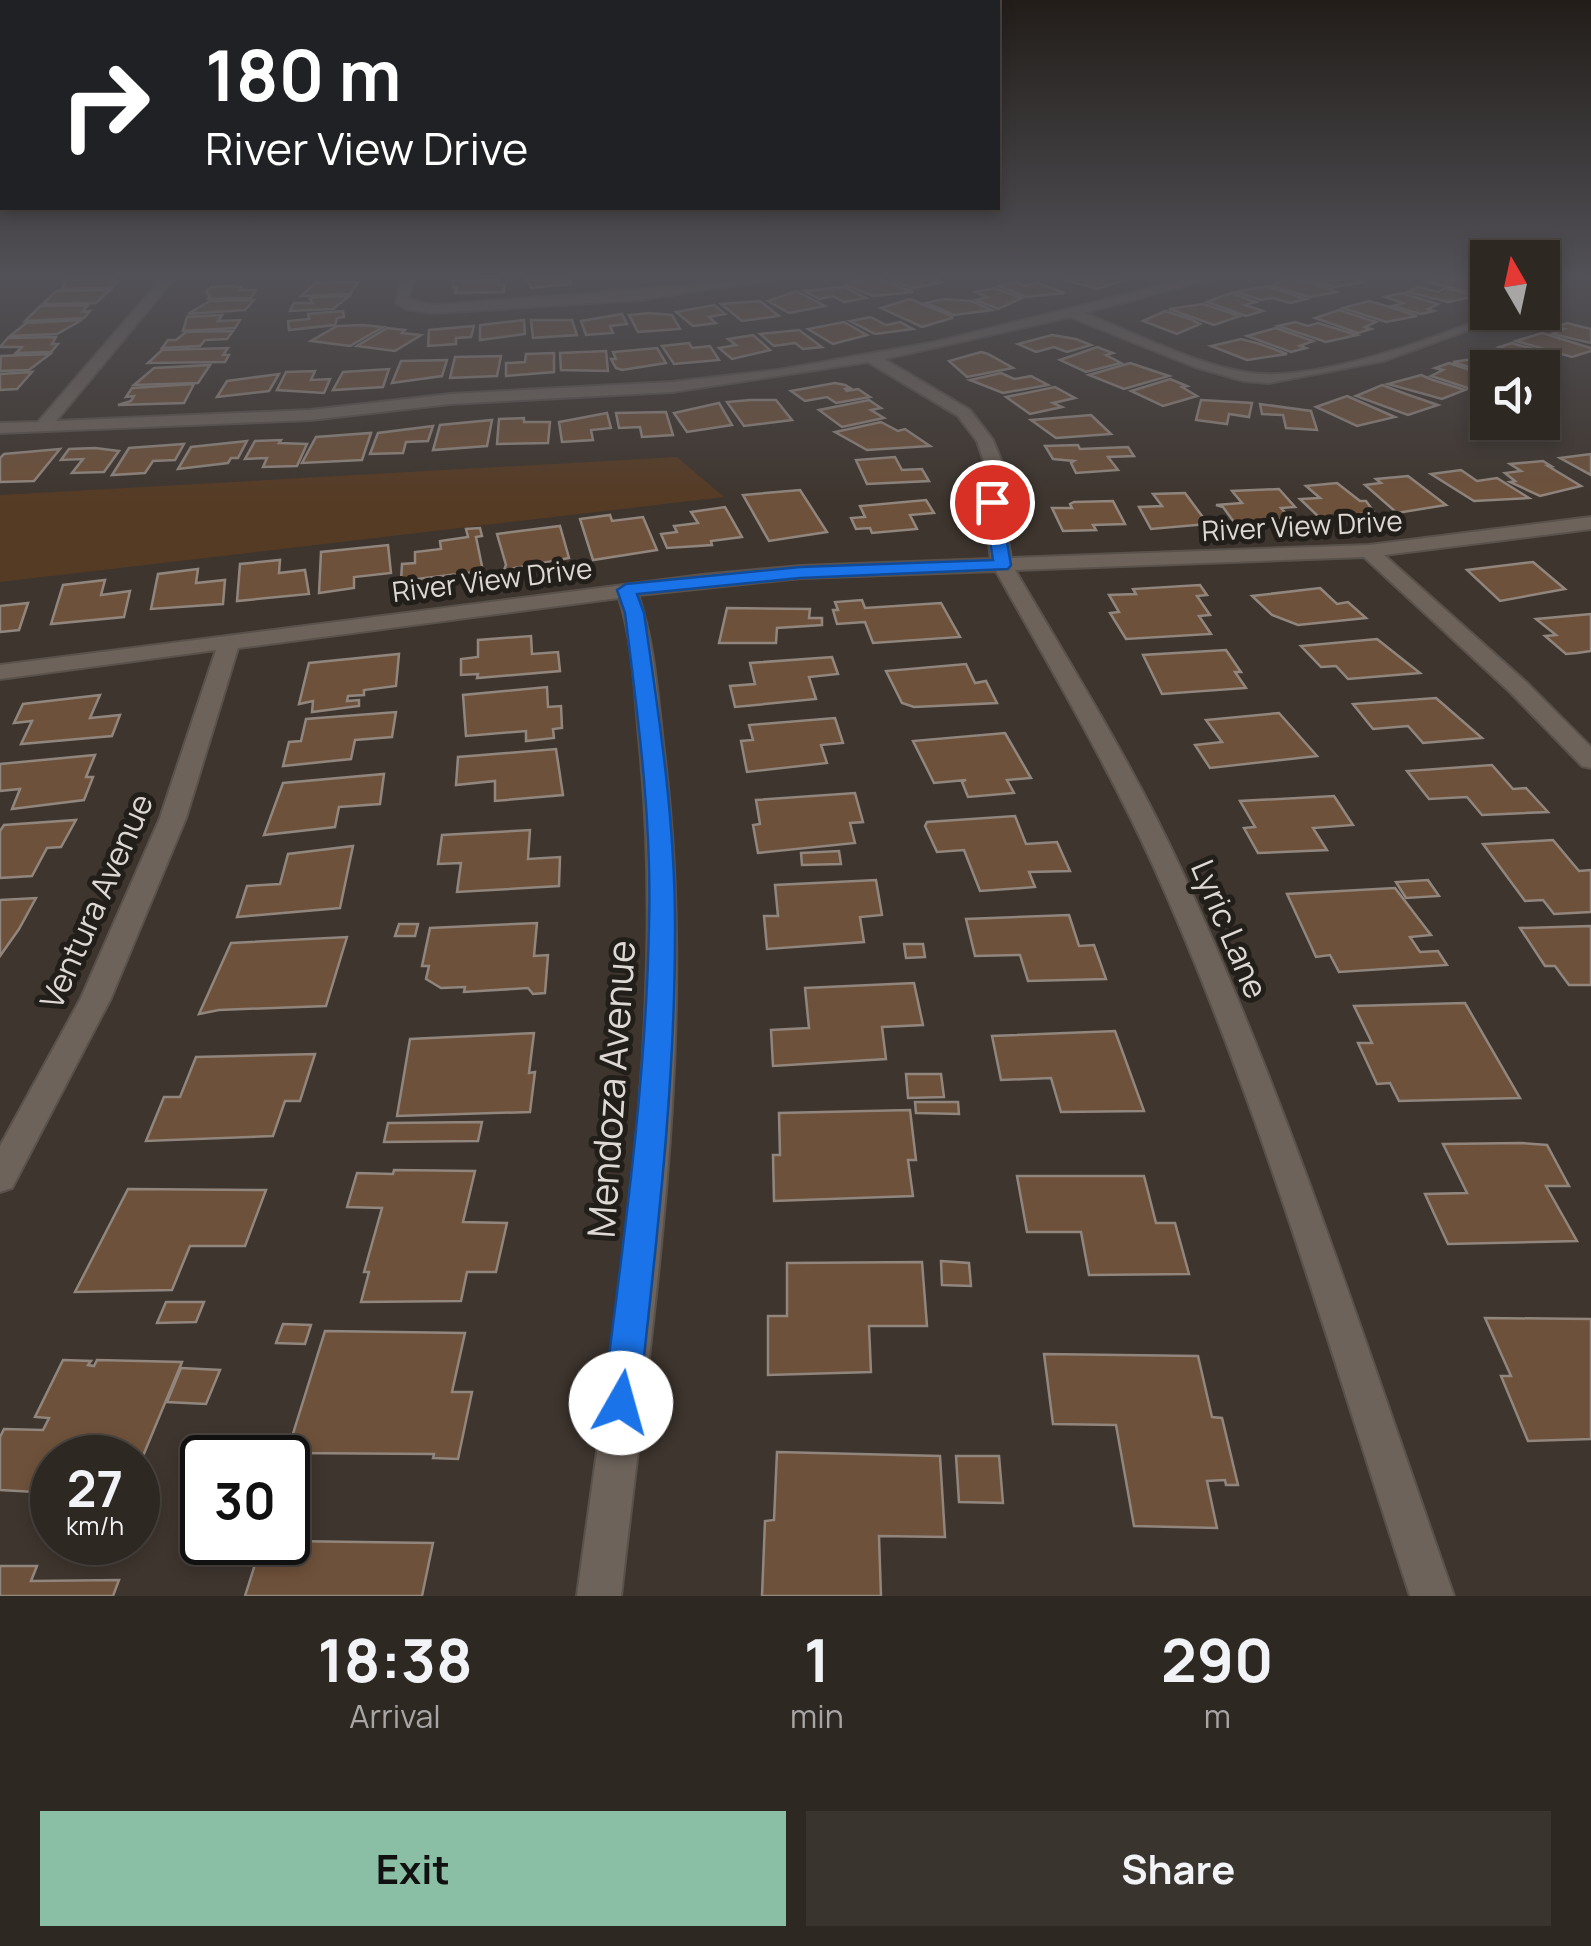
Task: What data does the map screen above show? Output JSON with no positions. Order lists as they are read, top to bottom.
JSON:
{
  "streets": {
    "street": [
      "River View Drive",
      "Ventura Avenue",
      "Lyric Lane",
      "Mendoza Avenue"
    ]
  },
  "crossings": [
    ["River View Drive", "Ventura Avenue"],
    ["River View Drive", "Lyric Lane"],
    ["River View Drive", "Mendoza Avenue"]
  ],
  "north": "top",
  "page": {
    "turn": ["180 m", "River View Drive"],
    "speed": "27 km/h",
    "limit": "30",
    "eta": [
      "18:38",
      "Arrival",
      "1",
      "min",
      "290",
      "m"
    ],
    "buttons": ["Exit", "Share"]
  }
}
